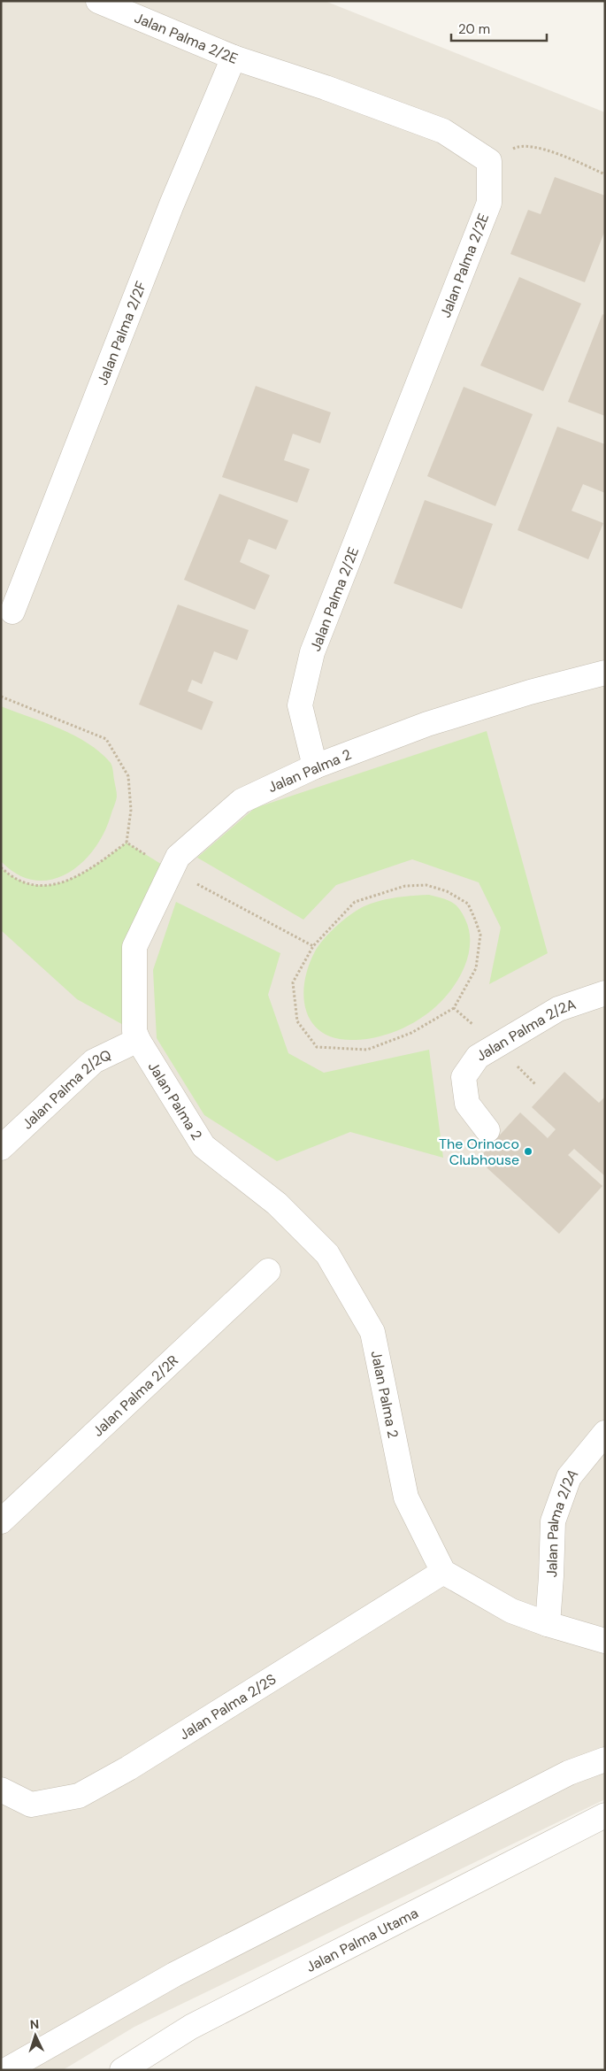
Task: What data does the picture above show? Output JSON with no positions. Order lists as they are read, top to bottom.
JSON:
{
  "streets": {
    "street": [
      "Jalan Palma 2/2E",
      "Jalan Palma 2/2F",
      "Jalan Palma 2",
      "Jalan Palma 2/2A",
      "Jalan Palma 2/2Q",
      "Jalan Palma 2/2R",
      "Jalan Palma 2/2S",
      "Jalan Palma Utama"
    ]
  },
  "crossings": [
    ["Jalan Palma 2/2E", "Jalan Palma 2/2F"],
    ["Jalan Palma 2/2E", "Jalan Palma 2"],
    ["Jalan Palma 2", "Jalan Palma 2/2Q"],
    ["Jalan Palma 2", "Jalan Palma 2/2S"]
  ],
  "places": ["The Orinoco Clubhouse"],
  "scale_bar": "20 m",
  "north": "top"
}
